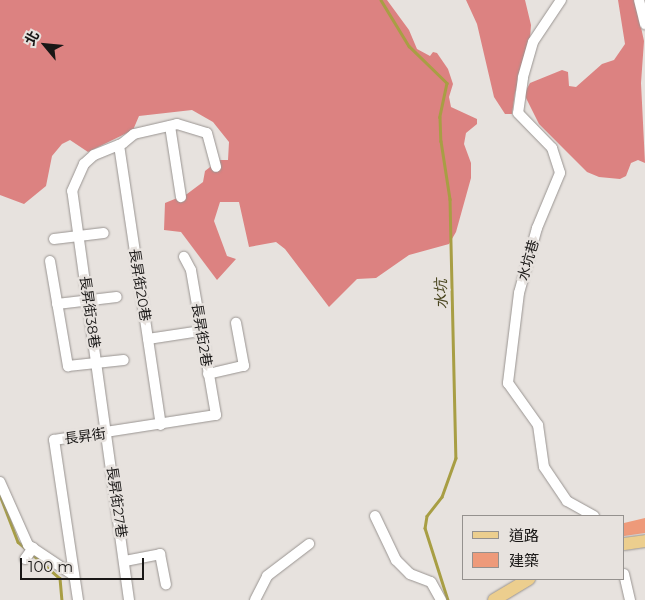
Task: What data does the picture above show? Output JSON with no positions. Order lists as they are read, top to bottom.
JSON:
{
  "streets": {
    "lane": [
      "水坑巷",
      "長昇街20巷",
      "長昇街38巷",
      "長昇街2巷",
      "長昇街",
      "長昇街27巷"
    ]
  },
  "crossings": [
    ["長昇街20巷", "長昇街38巷"],
    ["長昇街20巷", "長昇街"],
    ["長昇街38巷", "長昇街"],
    ["長昇街38巷", "長昇街27巷"],
    ["長昇街2巷", "長昇街"],
    ["長昇街", "長昇街27巷"]
  ],
  "water": ["水坑"],
  "legend": ["道路", "建築"],
  "scale_bar": "100 m",
  "north": "top left"
}
